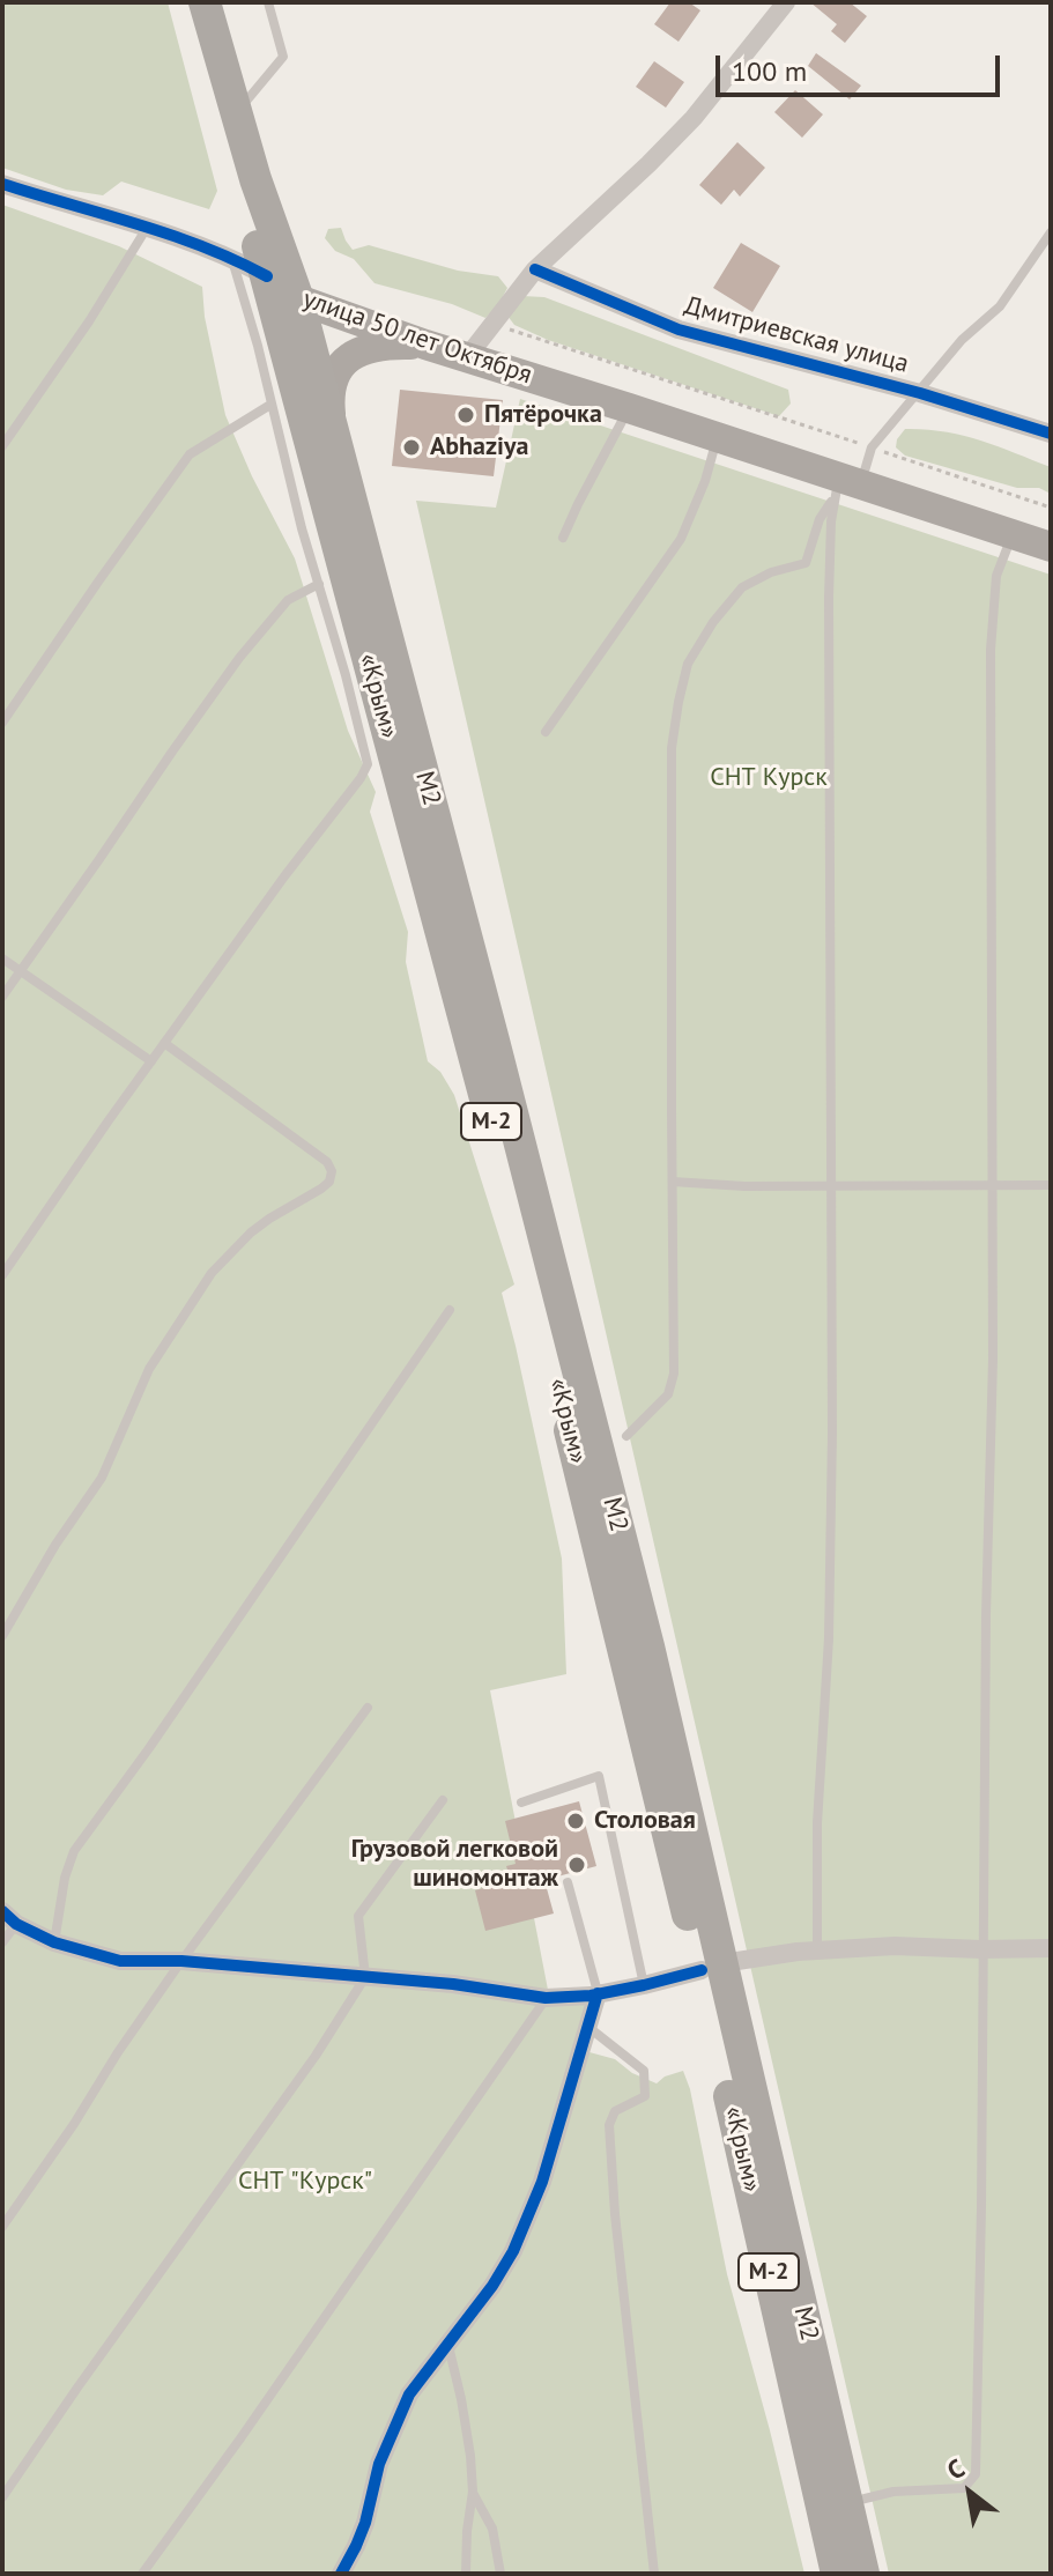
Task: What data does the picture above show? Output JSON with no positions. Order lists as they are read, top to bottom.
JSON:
{
  "streets": {
    "highway": ["«Крым»", "М2", "М-2"],
    "main road": ["улица 50 лет Октября"],
    "street": ["Дмитриевская улица"]
  },
  "crossings": [
    ["улица 50 лет Октября", "«Крым»"],
    ["улица 50 лет Октября", "М2"],
    ["«Крым»", "М2"]
  ],
  "parks": ["СНТ Курск", "СНТ \"Курск\""],
  "places": [
    "Пятёрочка",
    "Abhaziya",
    "Столовая",
    "Грузовой легковой шиномонтаж"
  ],
  "scale_bar": "100 m",
  "north": "top left"
}
